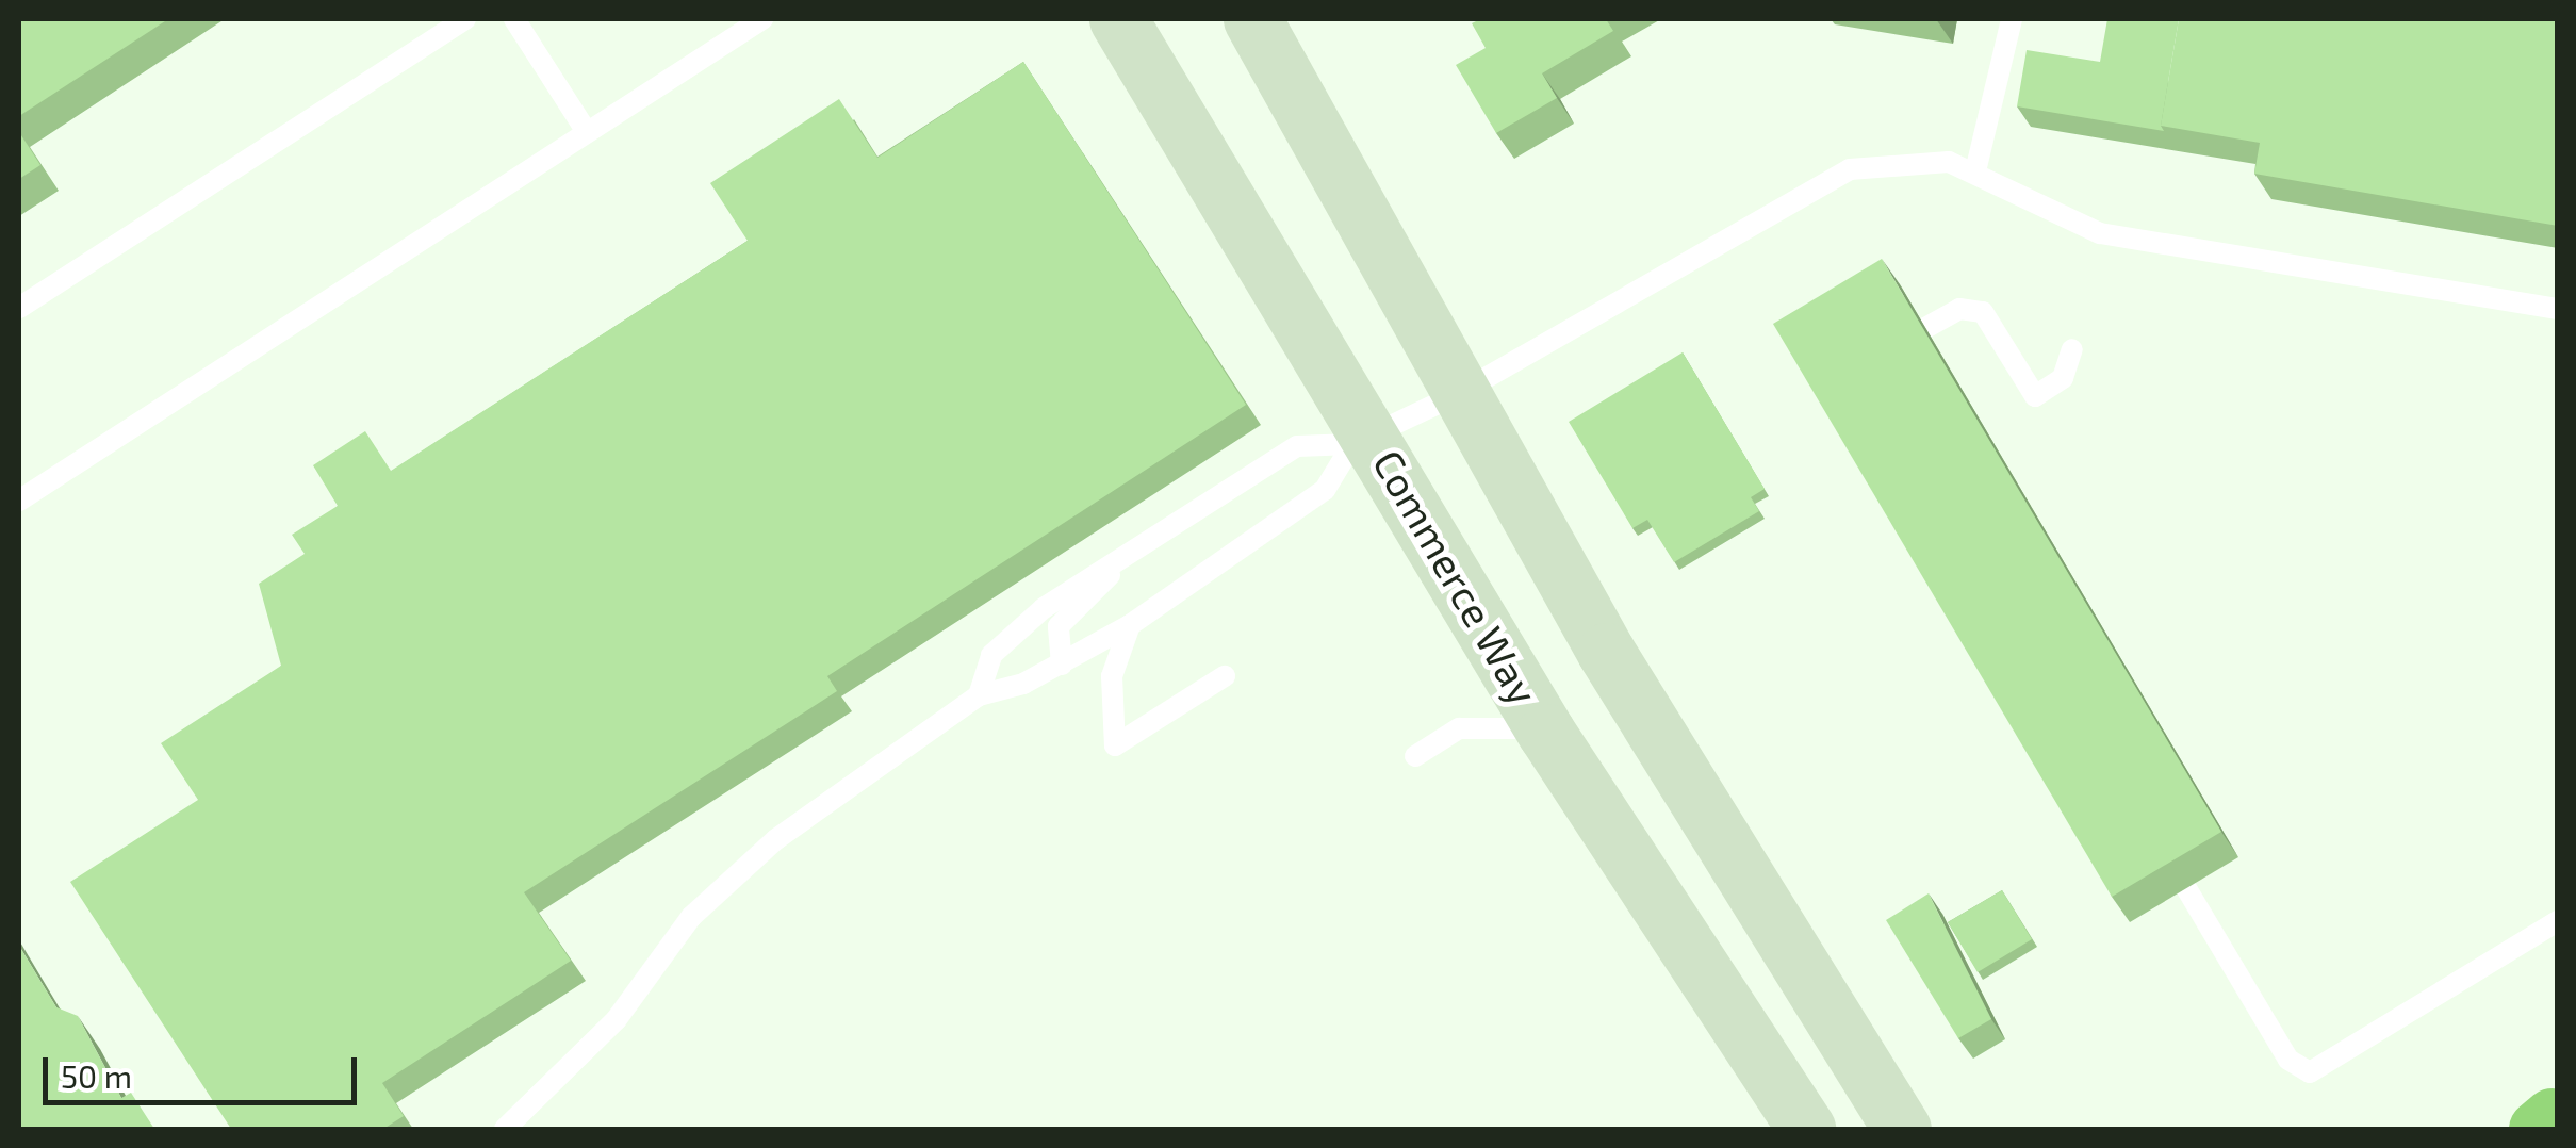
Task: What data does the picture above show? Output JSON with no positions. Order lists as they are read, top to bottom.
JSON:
{
  "streets": {
    "street": ["Commerce Way"]
  },
  "scale_bar": "50 m"
}
